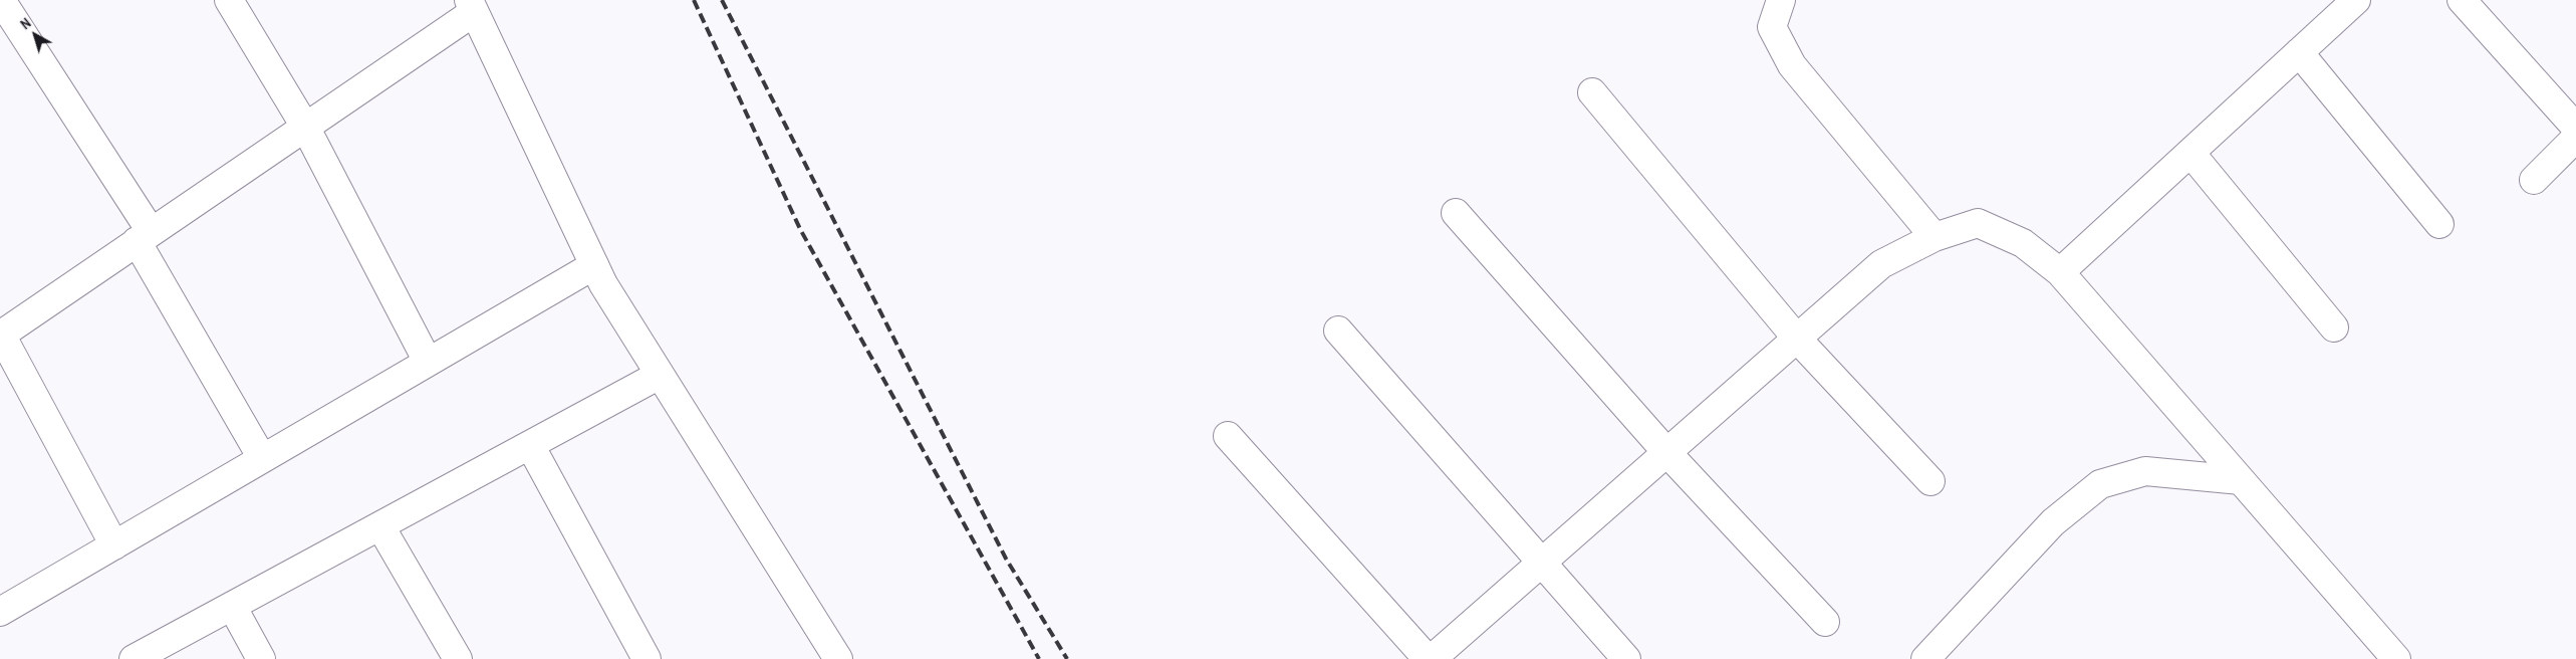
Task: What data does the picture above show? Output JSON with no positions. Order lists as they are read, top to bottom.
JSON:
{
  "north": "top left"
}
